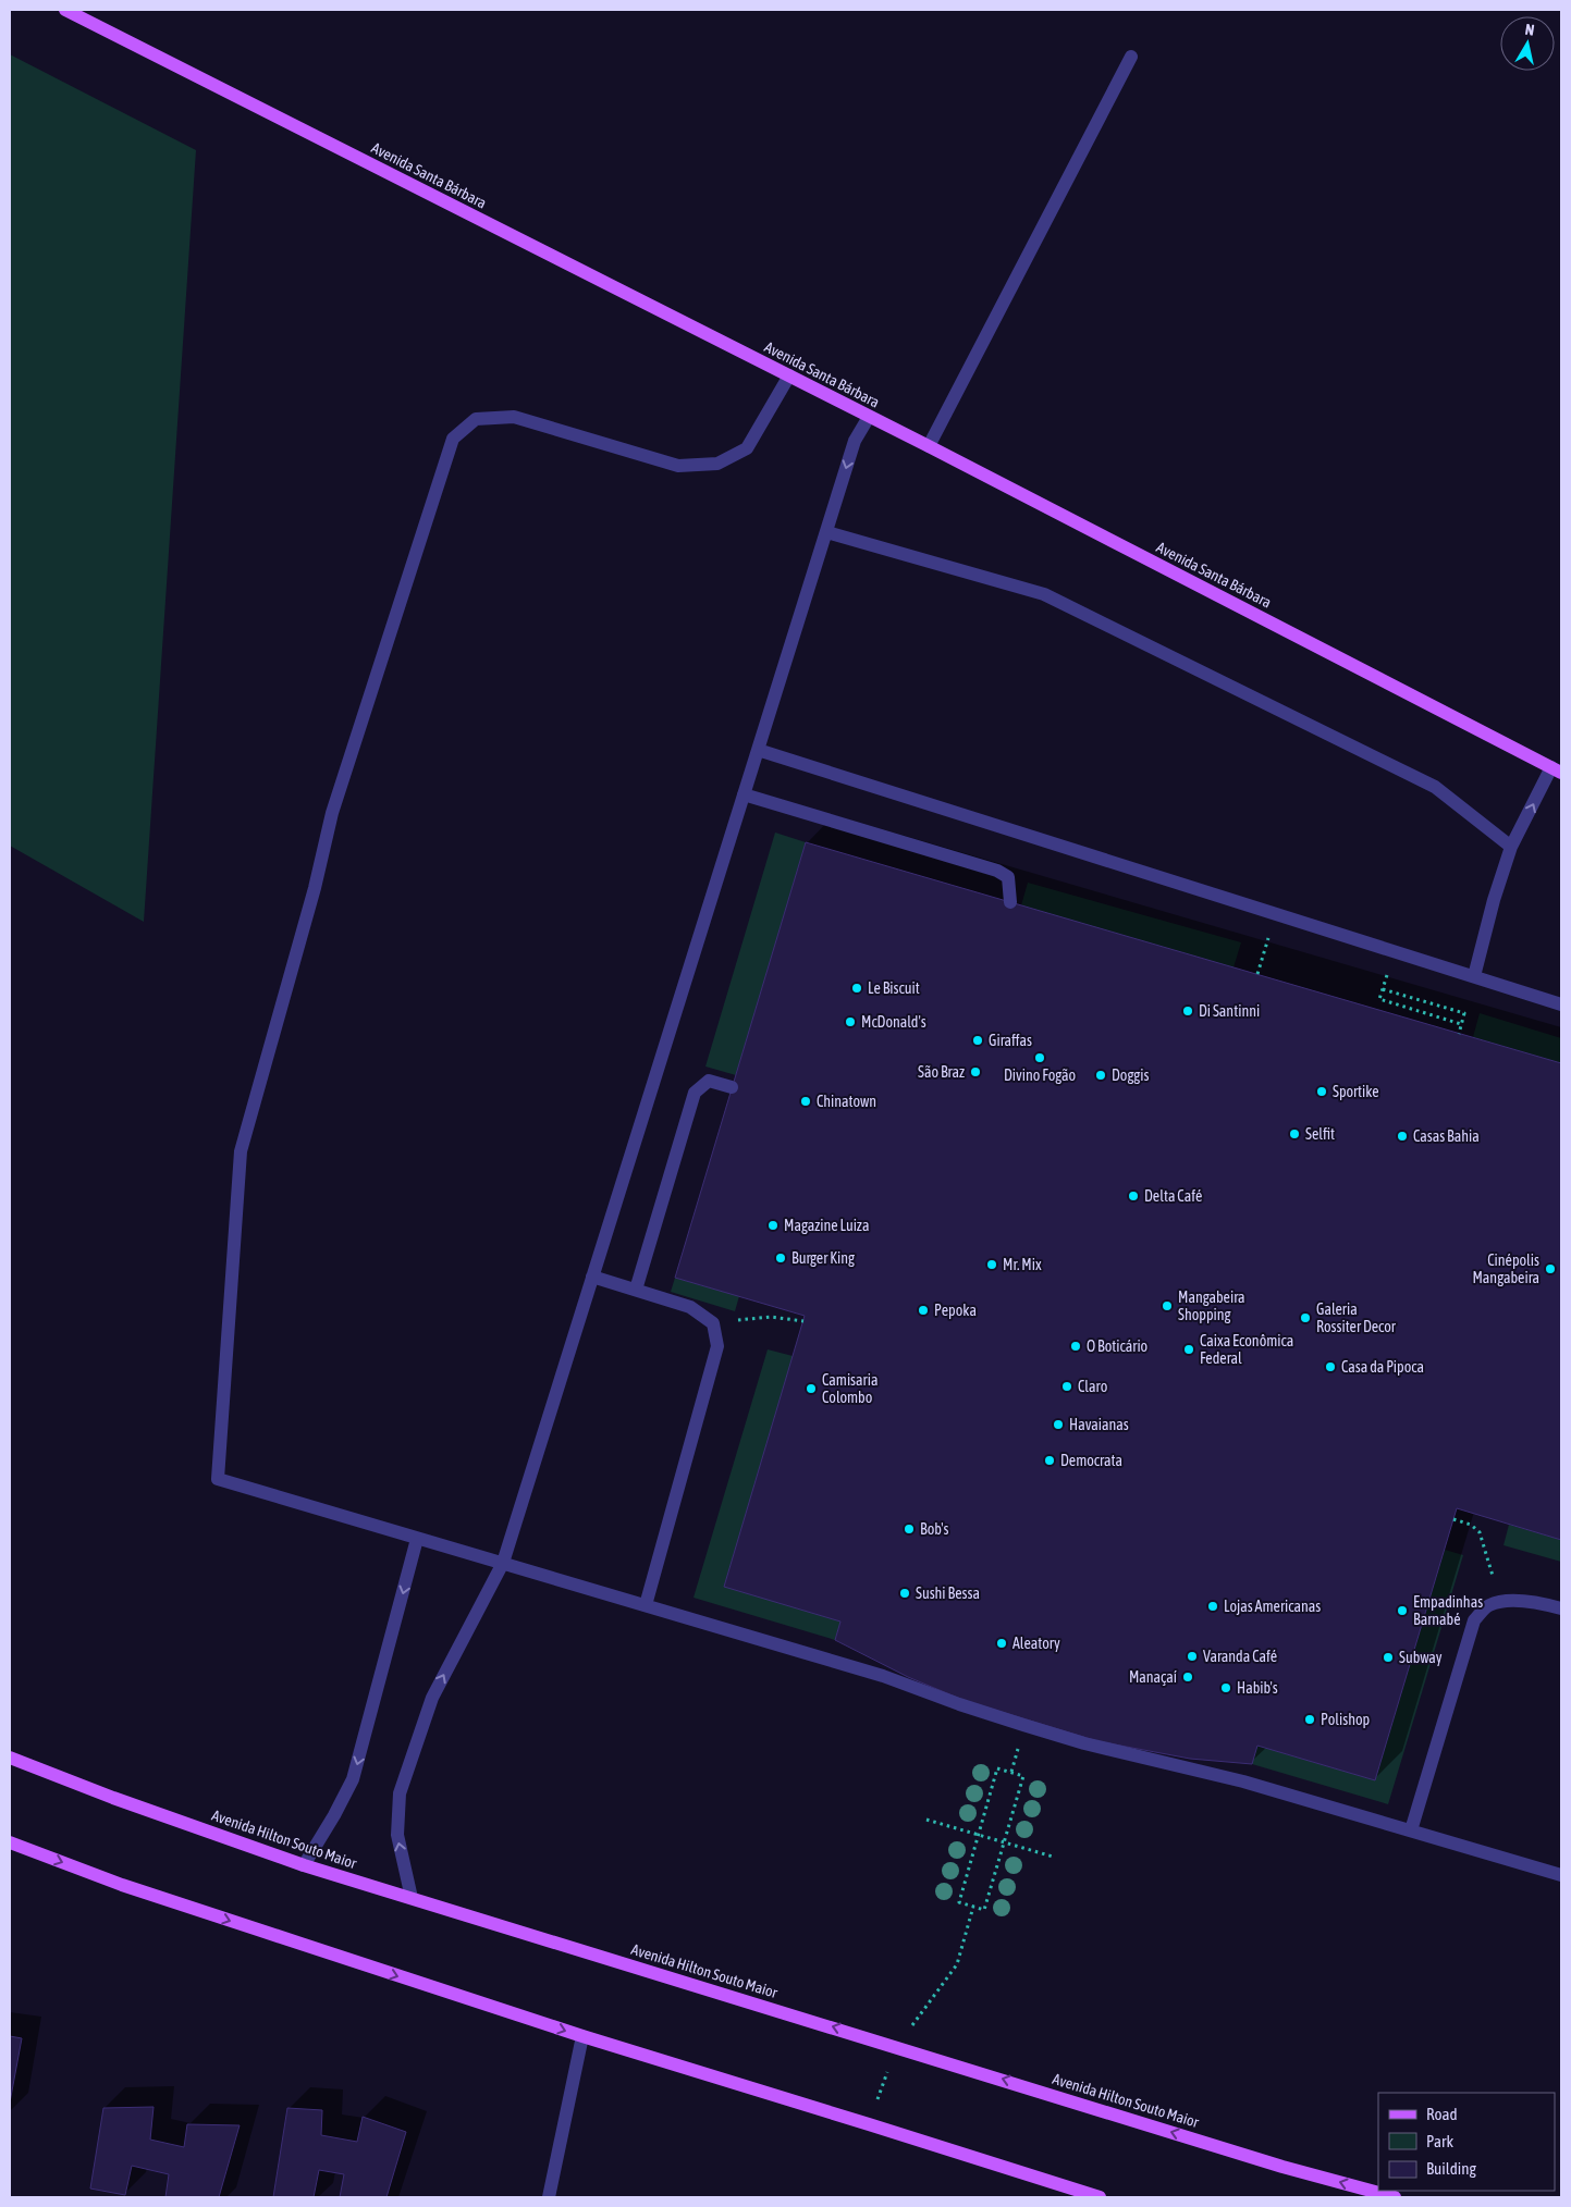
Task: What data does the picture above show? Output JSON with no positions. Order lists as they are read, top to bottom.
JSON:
{
  "streets": {
    "main road": ["Avenida Santa Bárbara", "Avenida Hilton Souto Maior"]
  },
  "places": [
    "Le Biscuit",
    "Di Santinni",
    "McDonald's",
    "Giraffas",
    "Divino Fogão",
    "São Braz",
    "Doggis",
    "Sportike",
    "Chinatown",
    "Selfit",
    "Casas Bahia",
    "Delta Café",
    "Magazine Luiza",
    "Burger King",
    "Mr. Mix",
    "Cinépolis Mangabeira",
    "Mangabeira Shopping",
    "Pepoka",
    "Galeria Rossiter Decor",
    "O Boticário",
    "Caixa Econômica Federal",
    "Casa da Pipoca",
    "Claro",
    "Camisaria Colombo",
    "Havaianas",
    "Democrata",
    "Bob's",
    "Sushi Bessa",
    "Lojas Americanas",
    "Empadinhas Barnabé",
    "Aleatory",
    "Varanda Café",
    "Subway",
    "Manaçaí",
    "Habib's",
    "Polishop"
  ],
  "legend": ["Road", "Park", "Building"],
  "north": "top"
}
